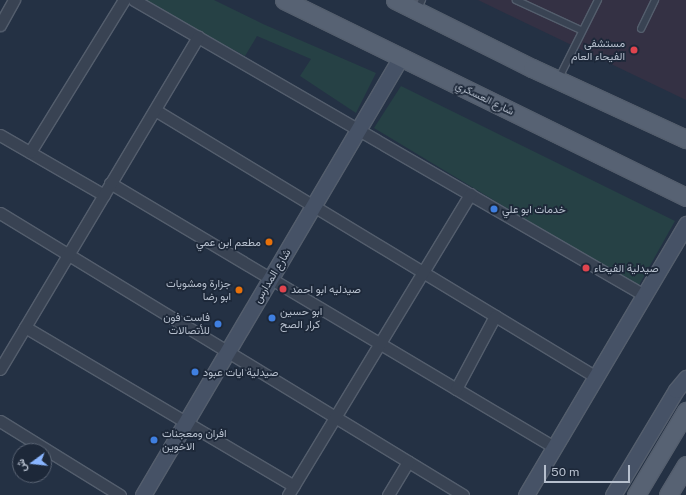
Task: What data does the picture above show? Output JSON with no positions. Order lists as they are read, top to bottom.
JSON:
{
  "streets": {
    "main road": ["شارع العسكري"],
    "street": ["شارع المدارس"]
  },
  "crossings": [
    ["شارع العسكري", "شارع المدارس"]
  ],
  "places": [
    "مستشفى الفيحاء العام",
    "خدمات ابو علي",
    "مطعم ابن عمي",
    "صيدلية الفيحاء",
    "صيدليه ابو احمد",
    "جزارة ومشويات ابو رضا",
    "ابو حسين كرار الصح",
    "فاست فون للأتصالات",
    "صيدلية ايات عبود",
    "افران ومعجنات الاخوين"
  ],
  "scale_bar": "50 m",
  "north": "left"
}
